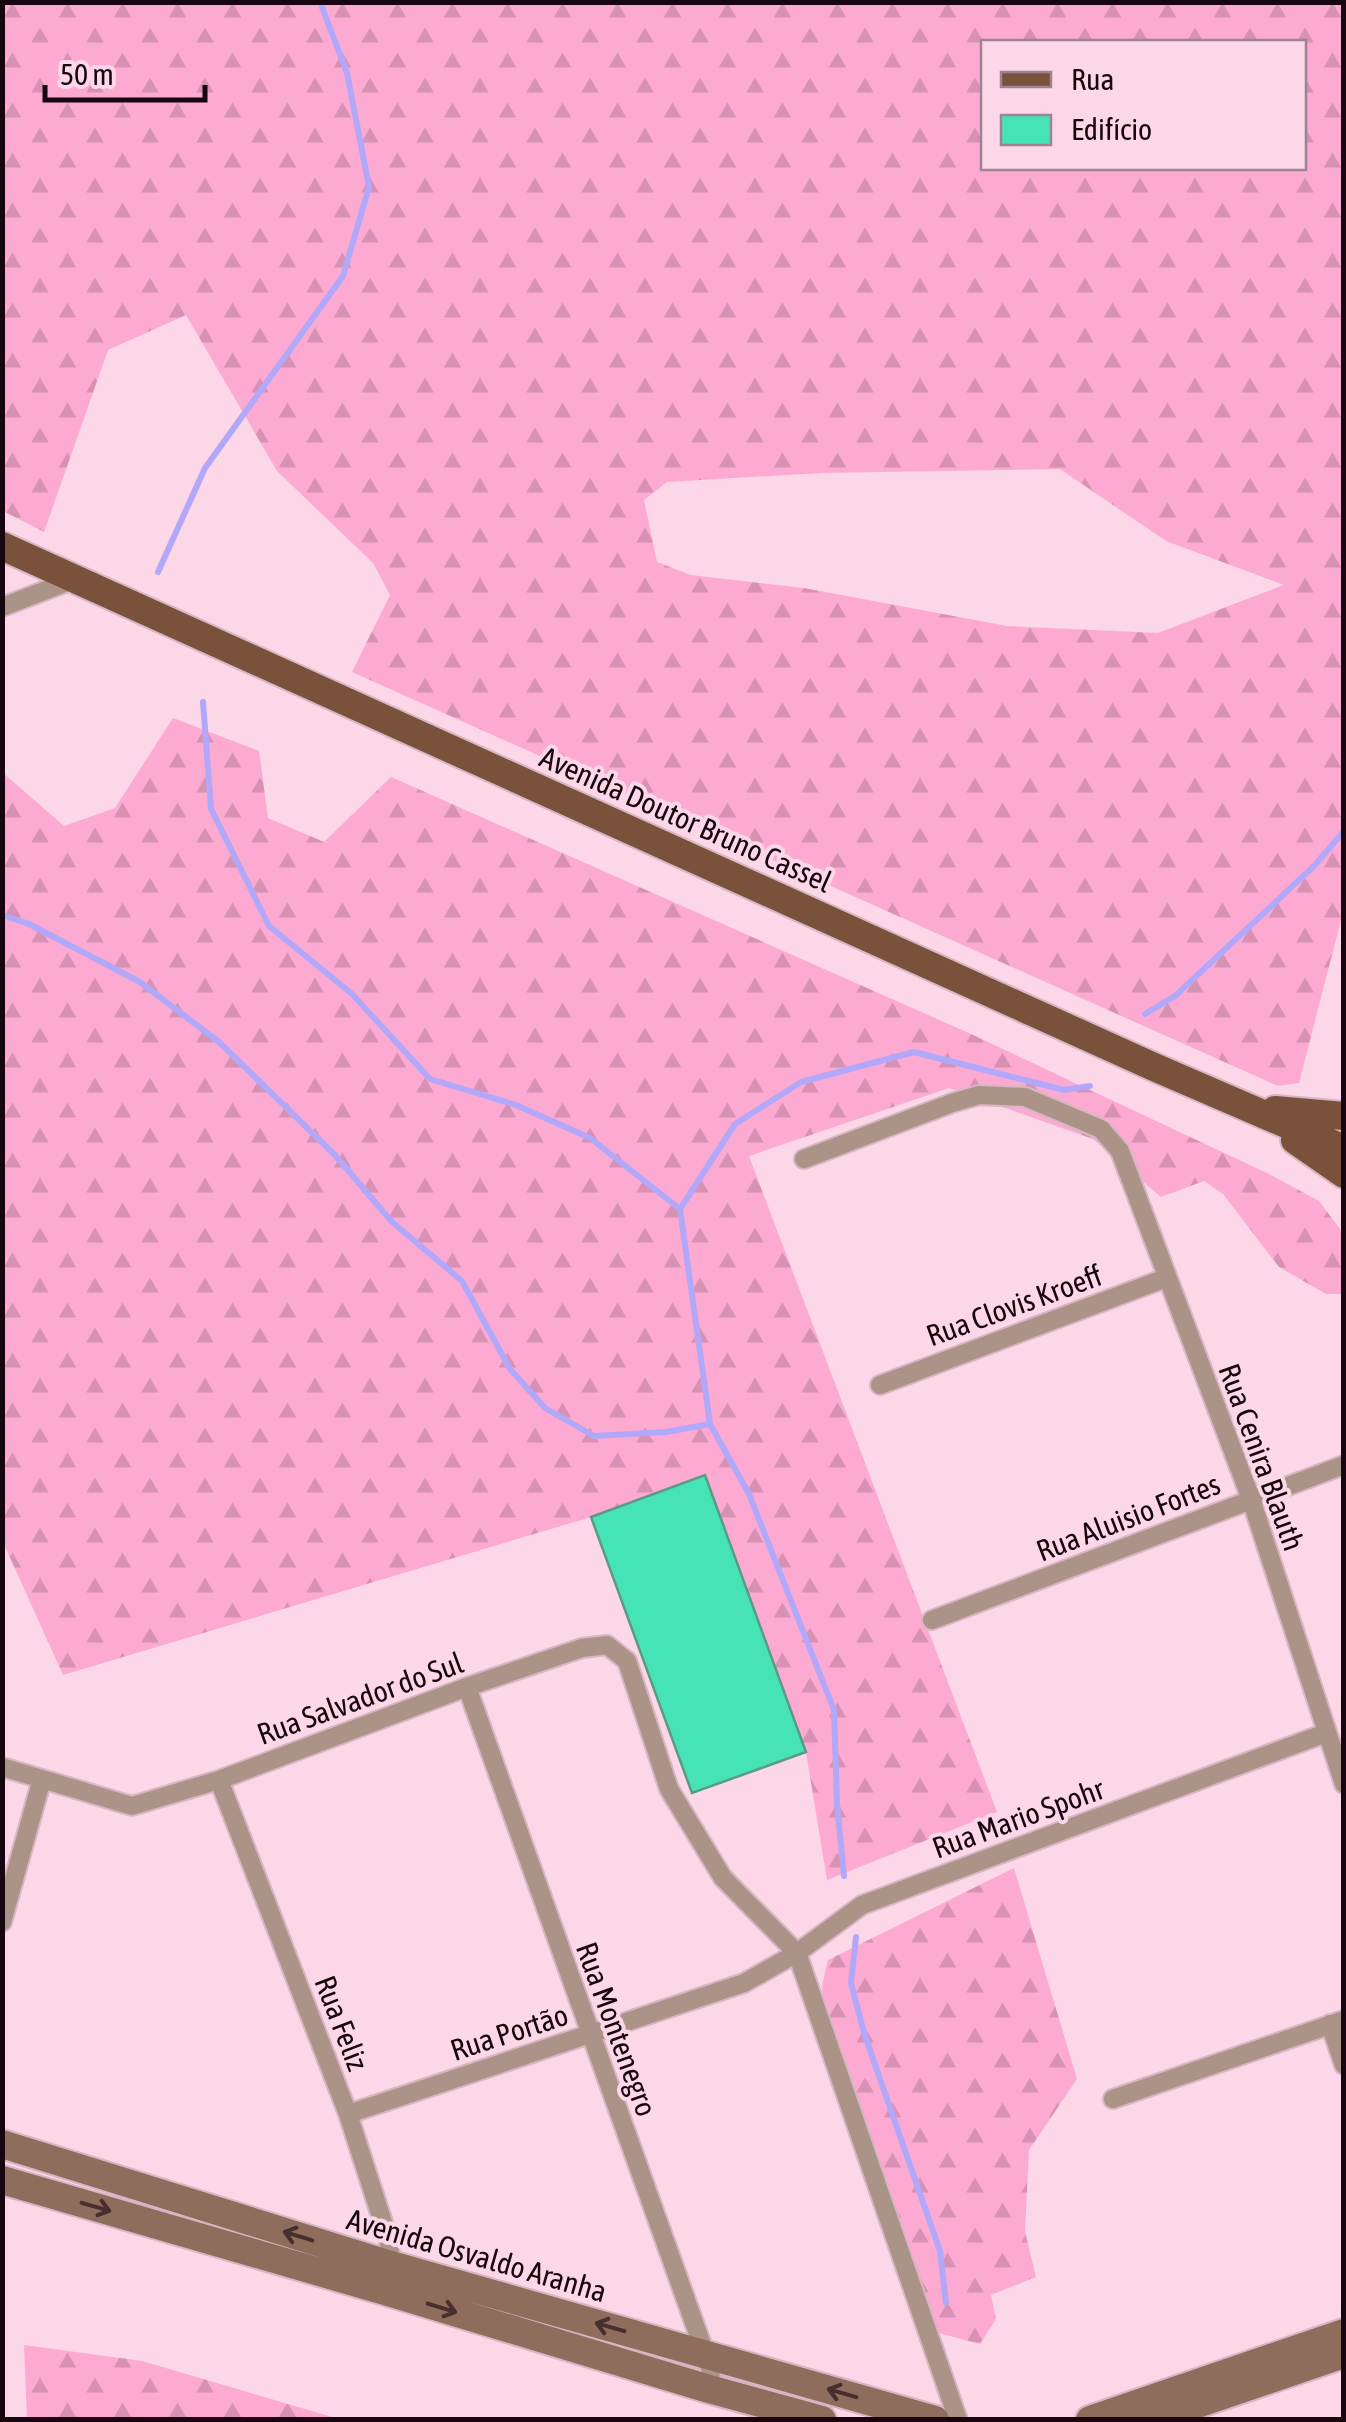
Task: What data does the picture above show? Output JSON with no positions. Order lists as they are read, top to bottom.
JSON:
{
  "streets": {
    "main road": ["Avenida Doutor Bruno Cassel", "Avenida Osvaldo Aranha"],
    "street": [
      "Rua Clovis Kroeff",
      "Rua Cenira Blauth",
      "Rua Aluisio Fortes",
      "Rua Salvador do Sul",
      "Rua Mario Spohr",
      "Rua Feliz",
      "Rua Montenegro",
      "Rua Portão"
    ]
  },
  "crossings": [
    ["Rua Clovis Kroeff", "Rua Cenira Blauth"],
    ["Rua Cenira Blauth", "Rua Aluisio Fortes"],
    ["Rua Cenira Blauth", "Rua Mario Spohr"],
    ["Rua Salvador do Sul", "Rua Mario Spohr"],
    ["Rua Salvador do Sul", "Rua Feliz"],
    ["Rua Salvador do Sul", "Rua Montenegro"],
    ["Rua Mario Spohr", "Rua Portão"],
    ["Rua Feliz", "Rua Portão"],
    ["Rua Feliz", "Avenida Osvaldo Aranha"],
    ["Rua Montenegro", "Rua Portão"],
    ["Rua Montenegro", "Avenida Osvaldo Aranha"]
  ],
  "legend": ["Rua", "Edifício"],
  "scale_bar": "50 m"
}
